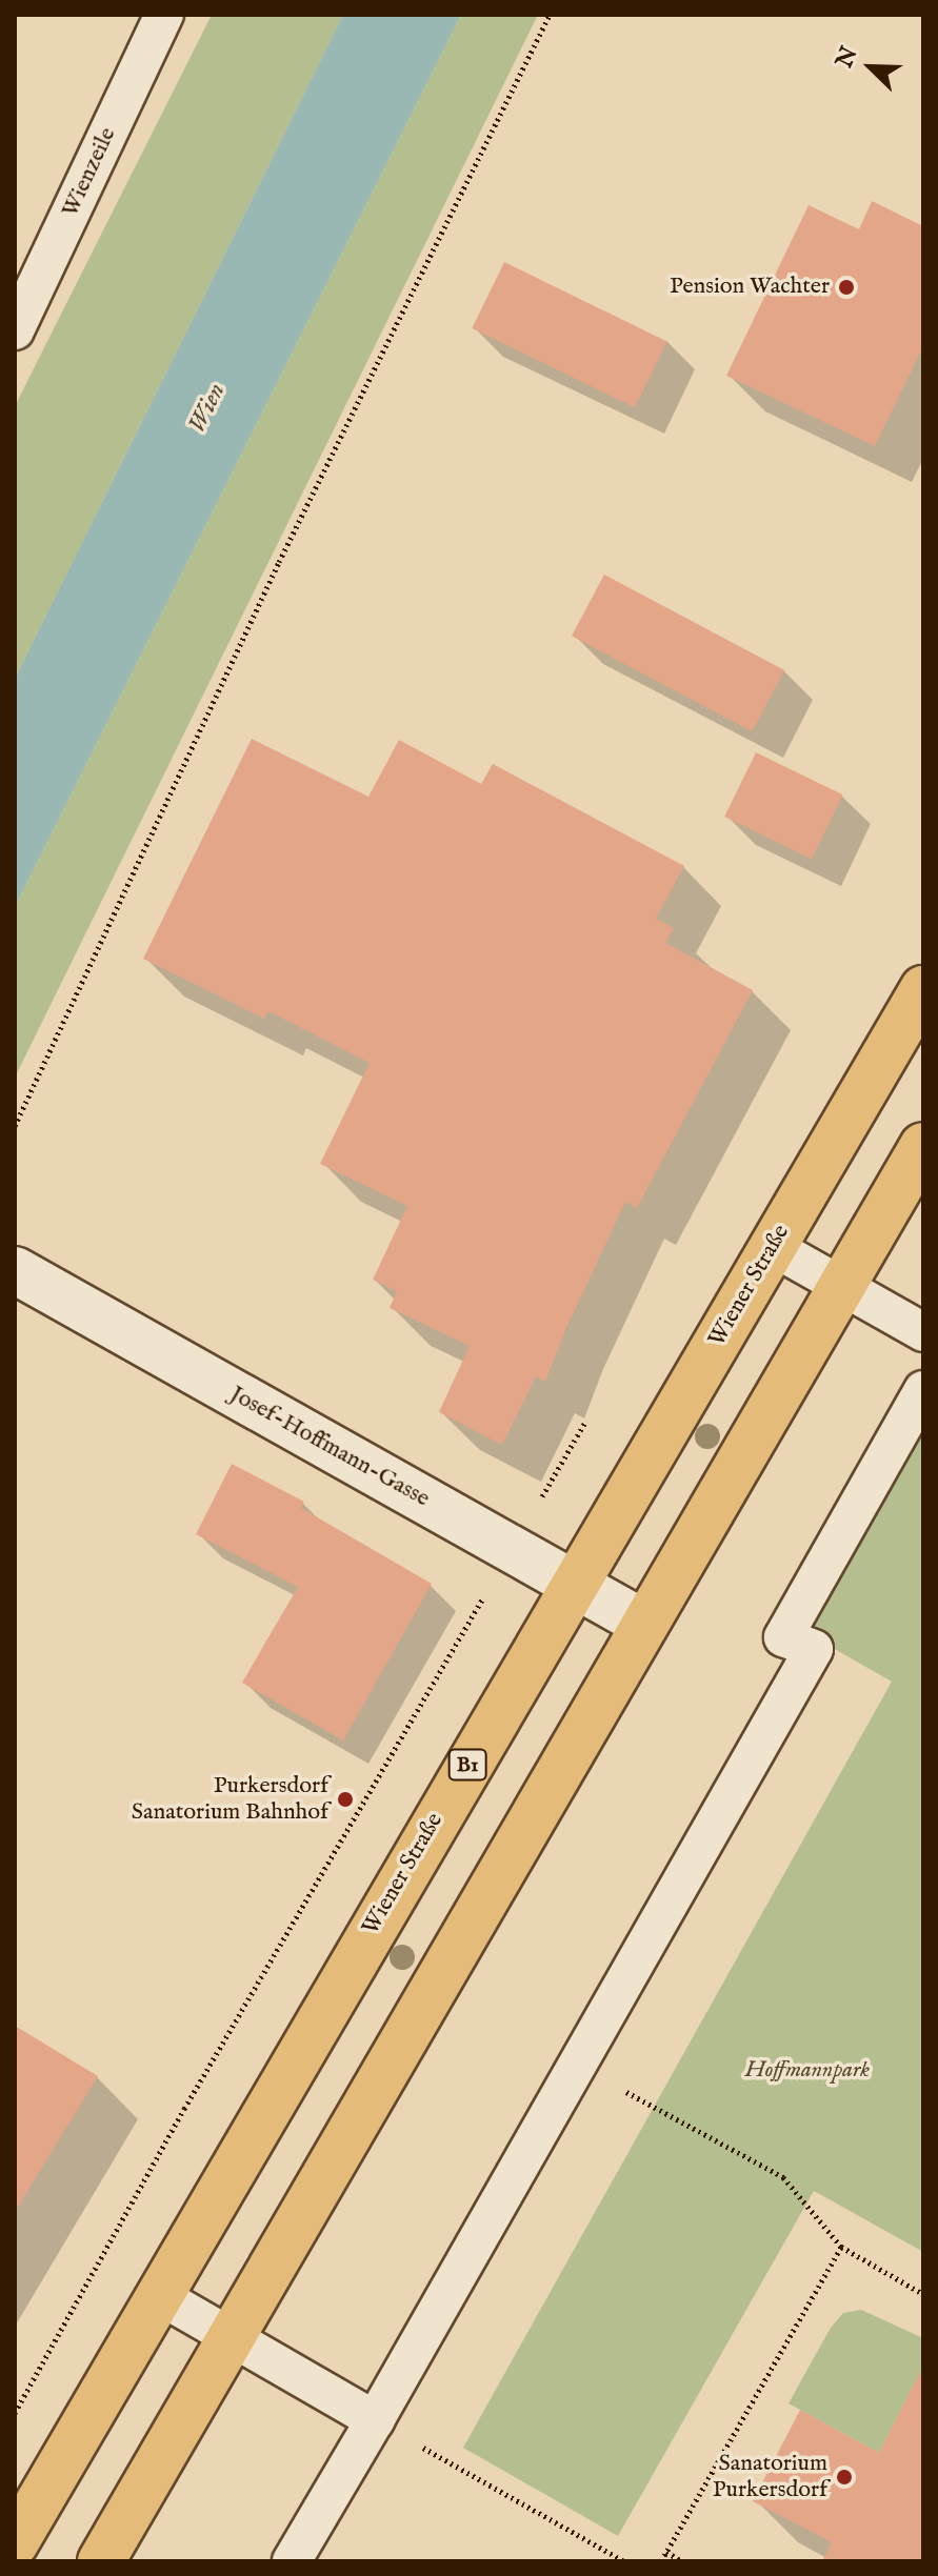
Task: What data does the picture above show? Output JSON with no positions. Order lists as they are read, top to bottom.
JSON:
{
  "streets": {
    "main road": ["Wiener Straße", "B1"],
    "street": ["Josef-Hoffmann-Gasse"],
    "lane": ["Wienzeile"]
  },
  "crossings": [
    ["Wiener Straße", "Josef-Hoffmann-Gasse"]
  ],
  "water": ["Wien"],
  "parks": ["Hoffmannpark"],
  "places": ["Pension Wachter", "Purkersdorf Sanatorium Bahnhof", "Sanatorium Purkersdorf"],
  "north": "top left"
}
